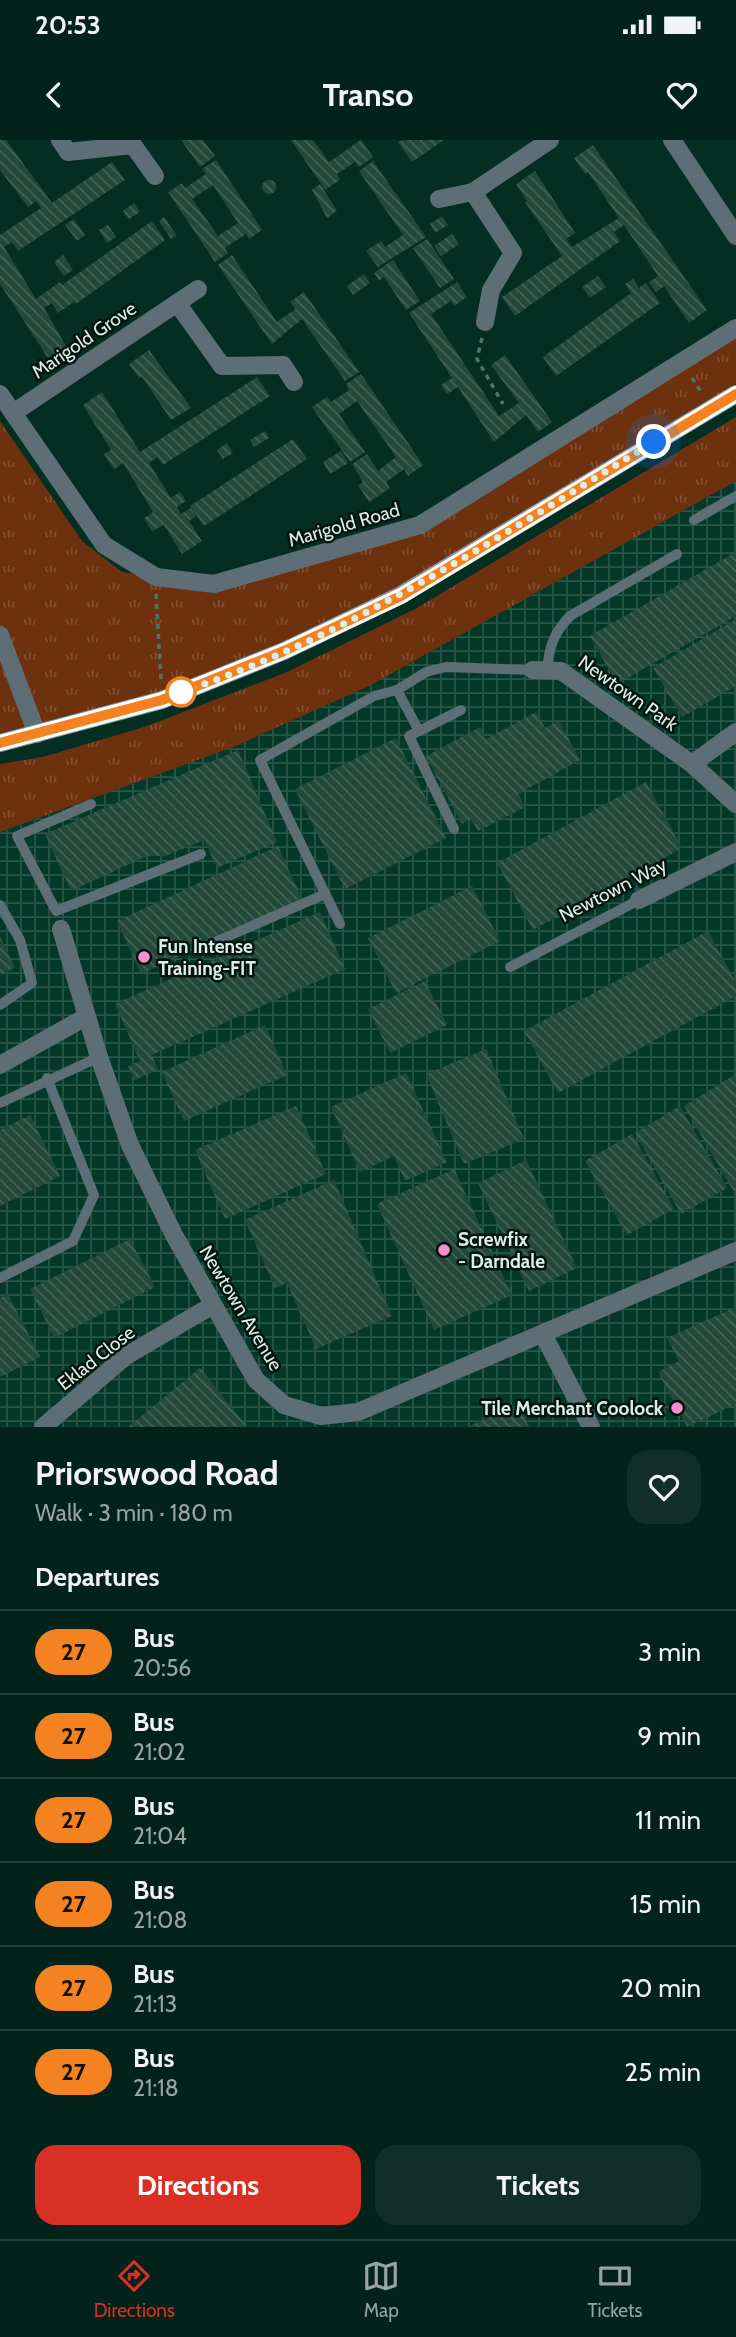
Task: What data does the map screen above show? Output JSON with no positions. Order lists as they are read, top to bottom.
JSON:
{
  "streets": {
    "street": [
      "Marigold Grove",
      "Marigold Road",
      "Newtown Park",
      "Newtown Way",
      "Newtown Avenue",
      "Eklad Close"
    ]
  },
  "crossings": [
    ["Marigold Grove", "Marigold Road"],
    ["Newtown Avenue", "Eklad Close"]
  ],
  "places": ["Fun Intense Training-FIT", "Screwfix - Darndale", "Tile Merchant Coolock"],
  "lines": ["bus line 27"],
  "page": {
    "status": "20:53",
    "header": "Transo",
    "heading": [
      ["Priorswood Road", "Walk · 3 min · 180 m"],
      "Departures"
    ],
    "list": [
      {
        "mark": "27",
        "name": "Bus",
        "note": "20:56",
        "value": "3 min"
      },
      {
        "mark": "27",
        "name": "Bus",
        "note": "21:02",
        "value": "9 min"
      },
      {
        "mark": "27",
        "name": "Bus",
        "note": "21:04",
        "value": "11 min"
      },
      {
        "mark": "27",
        "name": "Bus",
        "note": "21:08",
        "value": "15 min"
      },
      {
        "mark": "27",
        "name": "Bus",
        "note": "21:13",
        "value": "20 min"
      },
      {
        "mark": "27",
        "name": "Bus",
        "note": "21:18",
        "value": "25 min"
      }
    ],
    "buttons": ["Directions", "Tickets"],
    "tabs": ["Directions", "Map", "Tickets"]
  }
}
